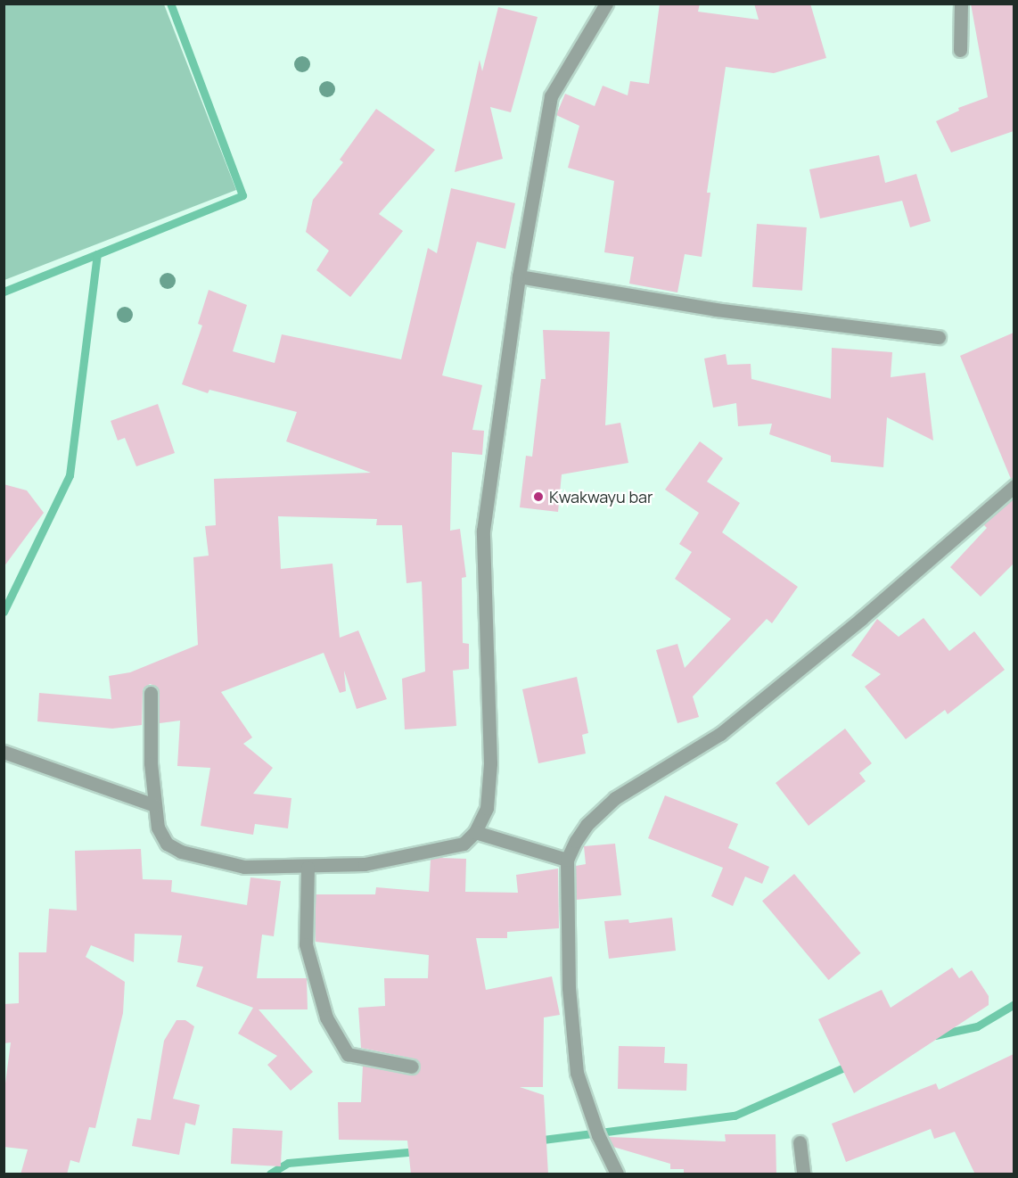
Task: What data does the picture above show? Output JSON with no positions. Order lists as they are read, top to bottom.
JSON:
{
  "places": ["Kwakwayu bar"]
}
